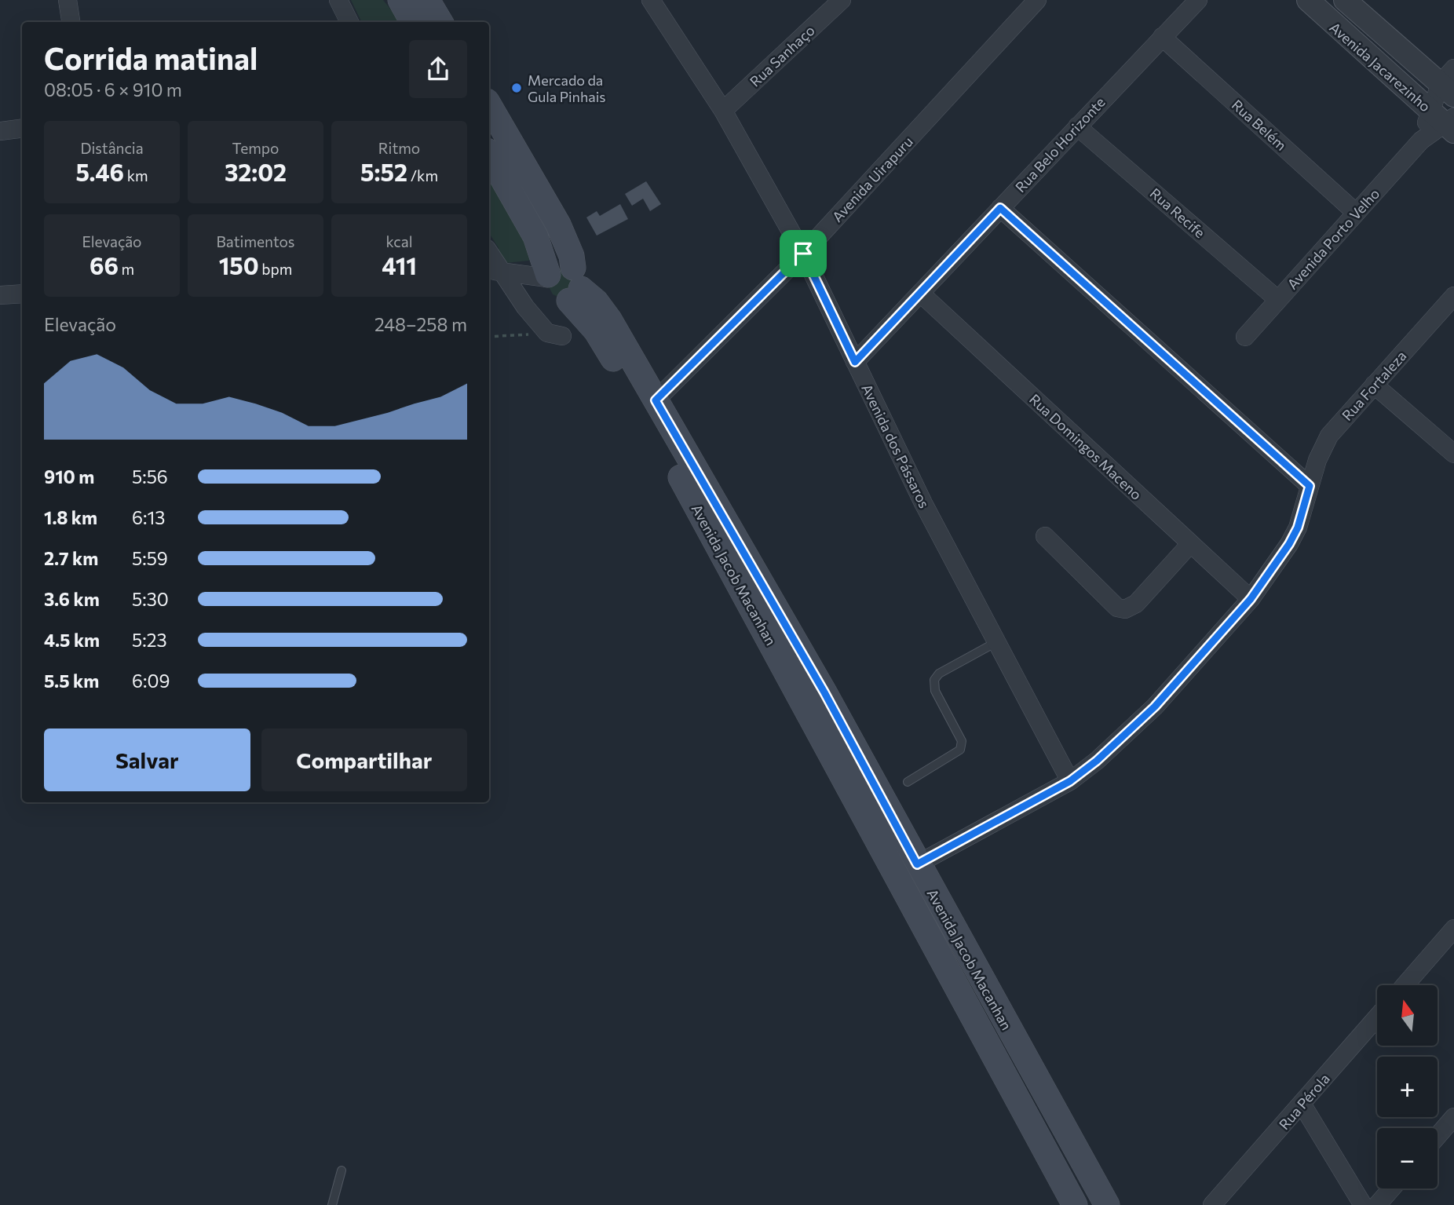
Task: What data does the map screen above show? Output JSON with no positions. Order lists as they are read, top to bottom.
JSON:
{
  "streets": {
    "main road": ["Avenida Jacob Macanhan"],
    "street": [
      "Rua Sanhaço",
      "Avenida Jacarezinho",
      "Rua Belém",
      "Rua Belo Horizonte",
      "Avenida Uirapuru",
      "Rua Recife",
      "Avenida Porto Velho",
      "Rua Fortaleza",
      "Avenida dos Pássaros",
      "Rua Domingos Maceno",
      "Rua Pérola"
    ]
  },
  "crossings": [
    ["Rua Sanhaço", "Avenida dos Pássaros"],
    ["Avenida Jacarezinho", "Avenida Porto Velho"],
    ["Rua Belém", "Rua Belo Horizonte"],
    ["Rua Belém", "Avenida Porto Velho"],
    ["Rua Belo Horizonte", "Rua Recife"],
    ["Rua Belo Horizonte", "Avenida dos Pássaros"],
    ["Rua Belo Horizonte", "Rua Domingos Maceno"],
    ["Avenida Uirapuru", "Avenida dos Pássaros"],
    ["Avenida Uirapuru", "Avenida Jacob Macanhan"],
    ["Rua Recife", "Avenida Porto Velho"],
    ["Rua Fortaleza", "Avenida dos Pássaros"],
    ["Rua Fortaleza", "Rua Domingos Maceno"],
    ["Rua Fortaleza", "Avenida Jacob Macanhan"]
  ],
  "places": ["Mercado da Gula Pinhais"],
  "north": "top",
  "page": {
    "heading": ["Corrida matinal", "08:05 · 6 × 910 m"],
    "stats": [
      ["Distância", "5.46 km"],
      ["Tempo", "32:02"],
      ["Ritmo", "5:52 /km"],
      ["Elevação", "66 m"],
      ["Batimentos", "150 bpm"],
      ["kcal", "411"]
    ],
    "chart": ["Elevação", "248–258 m"],
    "list": [
      {
        "name": "910 m",
        "note": "5:56"
      },
      {
        "name": "1.8 km",
        "note": "6:13"
      },
      {
        "name": "2.7 km",
        "note": "5:59"
      },
      {
        "name": "3.6 km",
        "note": "5:30"
      },
      {
        "name": "4.5 km",
        "note": "5:23"
      },
      {
        "name": "5.5 km",
        "note": "6:09"
      }
    ],
    "buttons": ["Salvar", "Compartilhar"],
    "map_buttons": ["+", "−"]
  }
}
